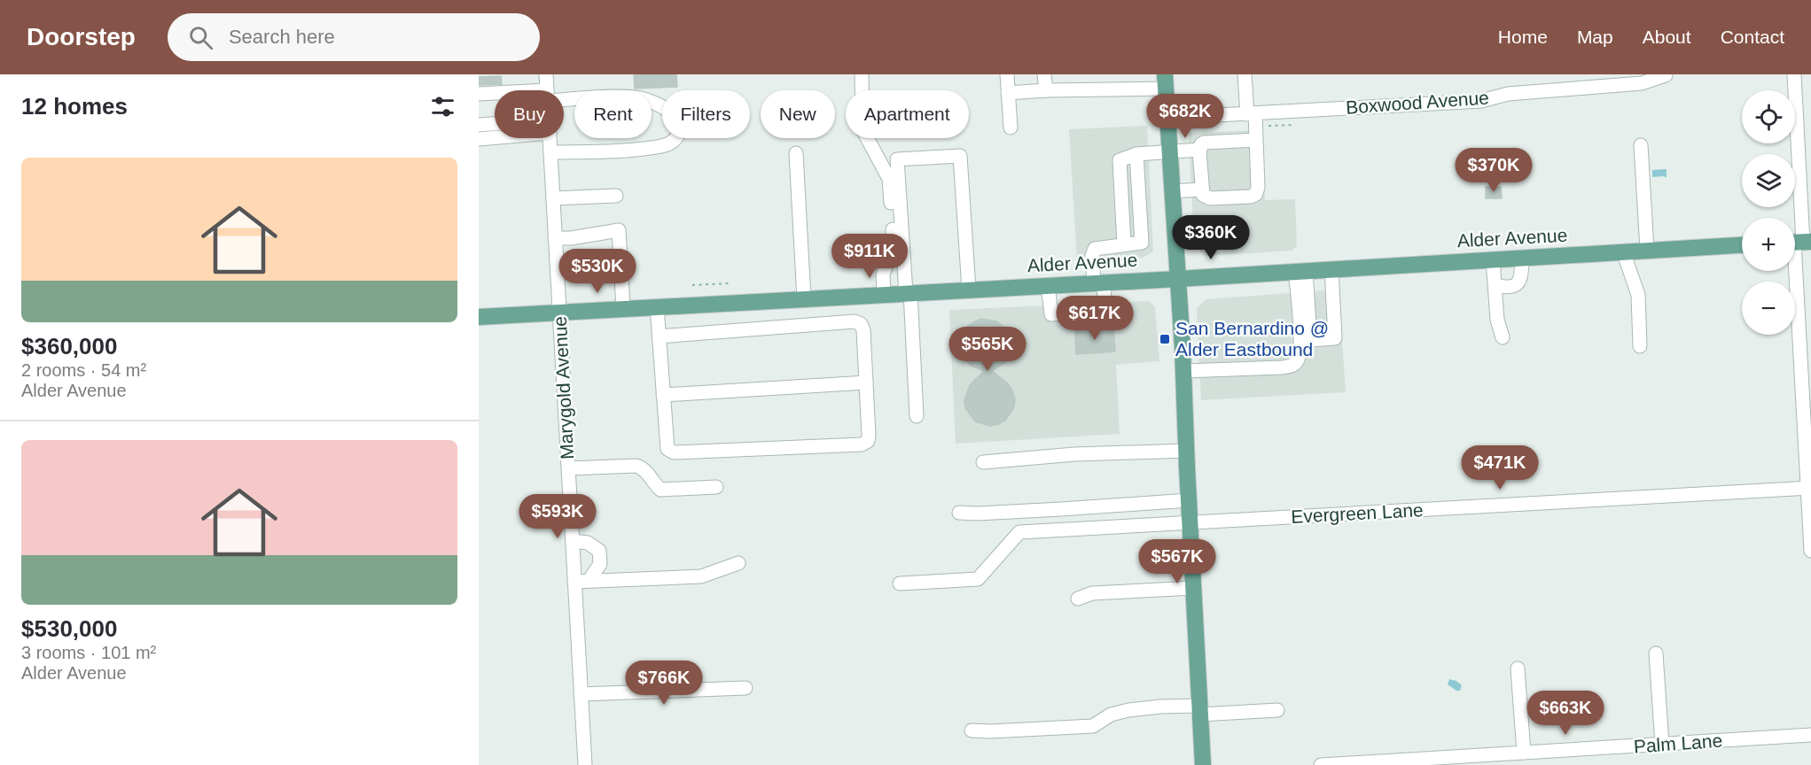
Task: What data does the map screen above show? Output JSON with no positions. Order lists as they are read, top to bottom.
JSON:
{
  "streets": {
    "main road": ["Alder Avenue"],
    "street": [
      "Boxwood Avenue",
      "Marygold Avenue",
      "Evergreen Lane",
      "Palm Lane"
    ]
  },
  "crossings": [
    ["Alder Avenue", "Marygold Avenue"]
  ],
  "places": {
    "transit": ["San Bernardino @ Alder Eastbound"]
  },
  "page": {
    "header": "Doorstep",
    "search": "Search here",
    "nav": [
      "Home",
      "Map",
      "About",
      "Contact"
    ],
    "heading": "12 homes",
    "map_buttons": ["+", "−"],
    "chip": [
      "Buy",
      "Rent",
      "Filters",
      "New",
      "Apartment"
    ],
    "price": [
      "$682K",
      "$370K",
      "$360K",
      "$911K",
      "$530K",
      "$617K",
      "$565K",
      "$471K",
      "$593K",
      "$567K",
      "$766K",
      "$663K"
    ],
    "list": [
      {
        "name": "$360,000",
        "note": "2 rooms · 54 m² · Alder Avenue"
      },
      {
        "name": "$530,000",
        "note": "3 rooms · 101 m² · Alder Avenue"
      }
    ]
  }
}
